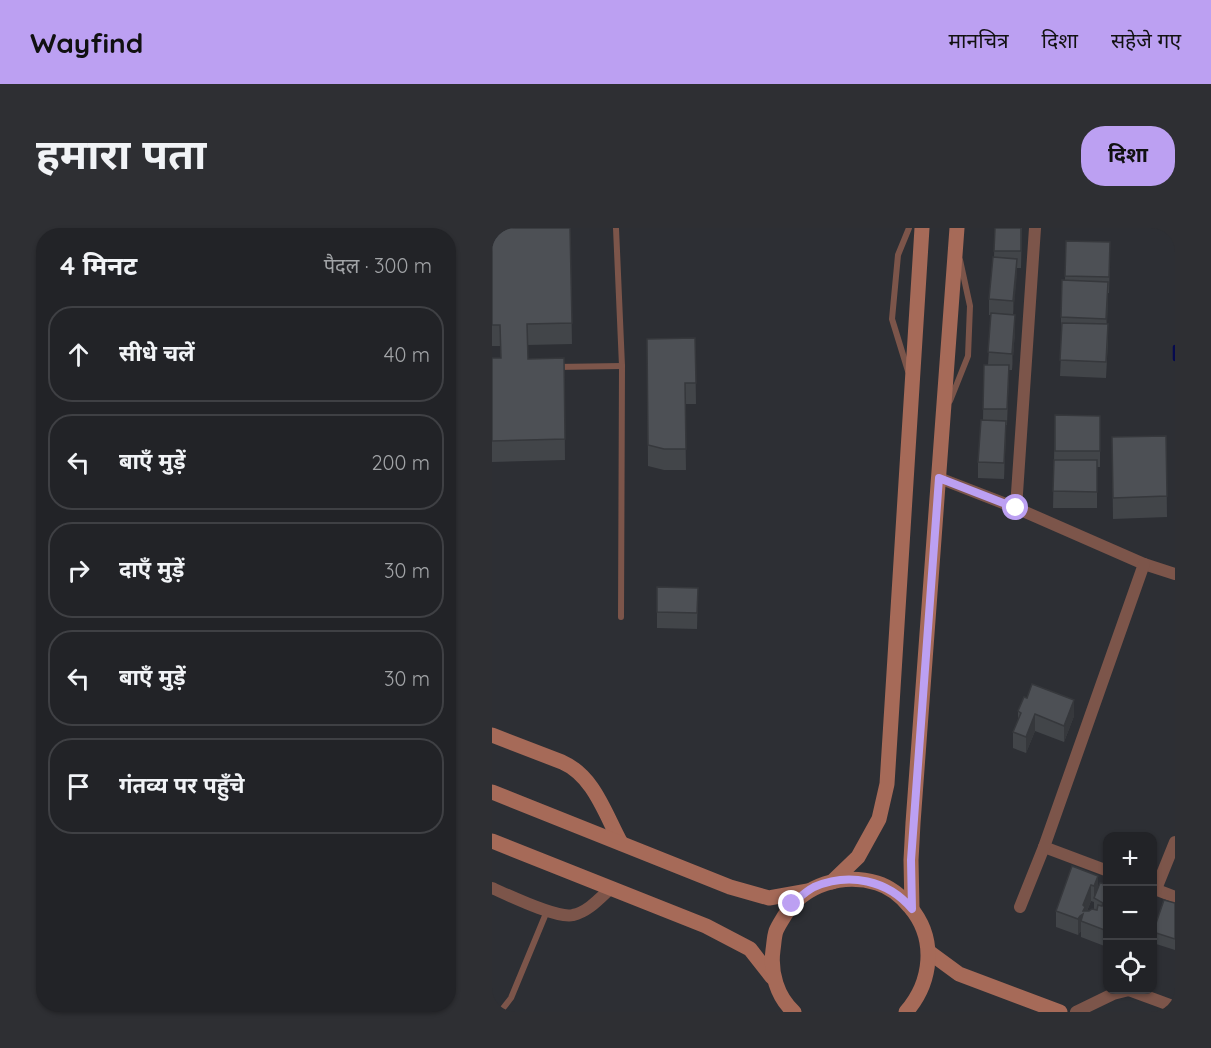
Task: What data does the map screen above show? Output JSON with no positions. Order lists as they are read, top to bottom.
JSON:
{
  "page": {
    "header": "Wayfind",
    "nav": ["मानचित्र", "दिशा", "सहेजे गए"],
    "buttons": "दिशा",
    "title": "हमारा पता",
    "heading": ["4 मिनट", "पैदल · 300 m"],
    "list": [
      ["सीधे चलें", "40 m"],
      ["बाएँ मुड़ें", "200 m"],
      ["दाएँ मुड़ें", "30 m"],
      ["बाएँ मुड़ें", "30 m"],
      "गंतव्य पर पहुँचे"
    ],
    "map_buttons": ["+", "−"]
  }
}
